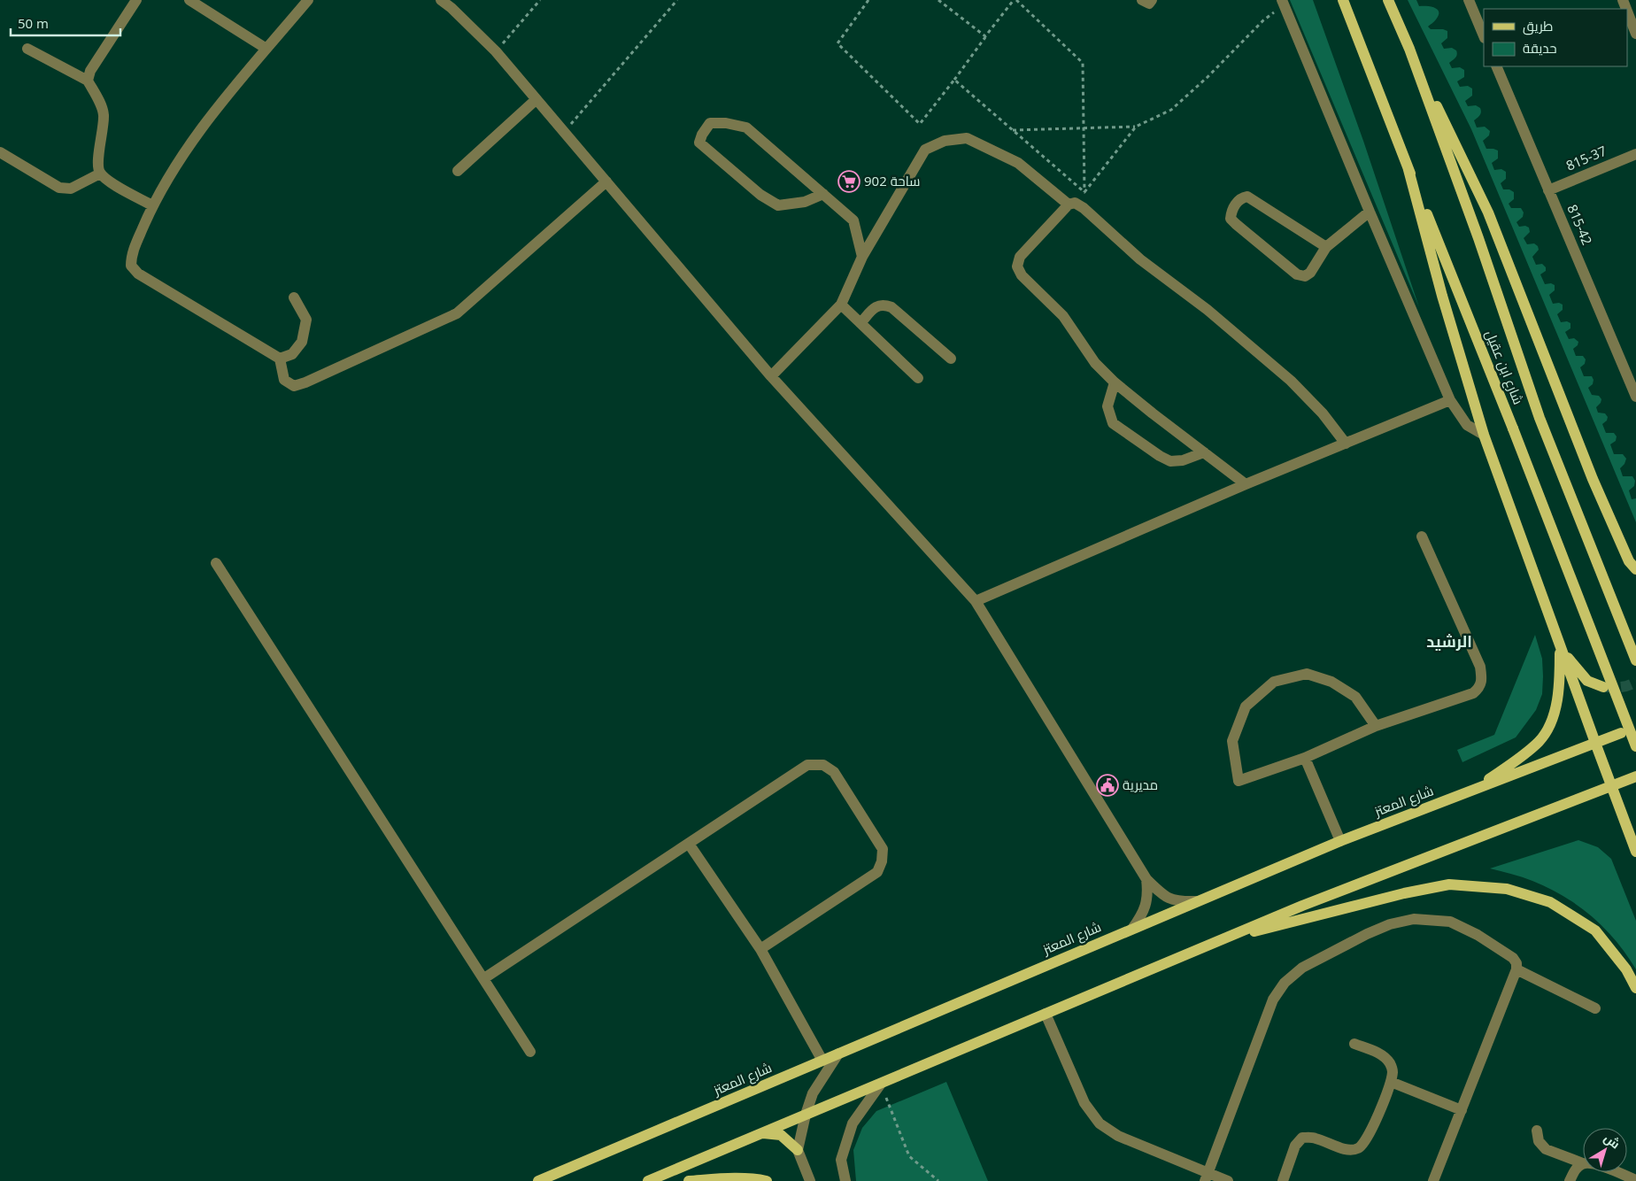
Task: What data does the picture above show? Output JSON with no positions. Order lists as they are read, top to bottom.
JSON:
{
  "streets": {
    "main road": ["شارع ابن عقيل", "شارع المعتز"],
    "street": ["815-37", "815-42"]
  },
  "crossings": [
    ["815-37", "815-42"]
  ],
  "districts": ["الرشيد"],
  "places": {
    "supermarket": ["ساحة 902"],
    "public building": ["مديرية"]
  },
  "legend": ["طريق", "حديقة"],
  "scale_bar": "50 m",
  "north": "top right"
}
